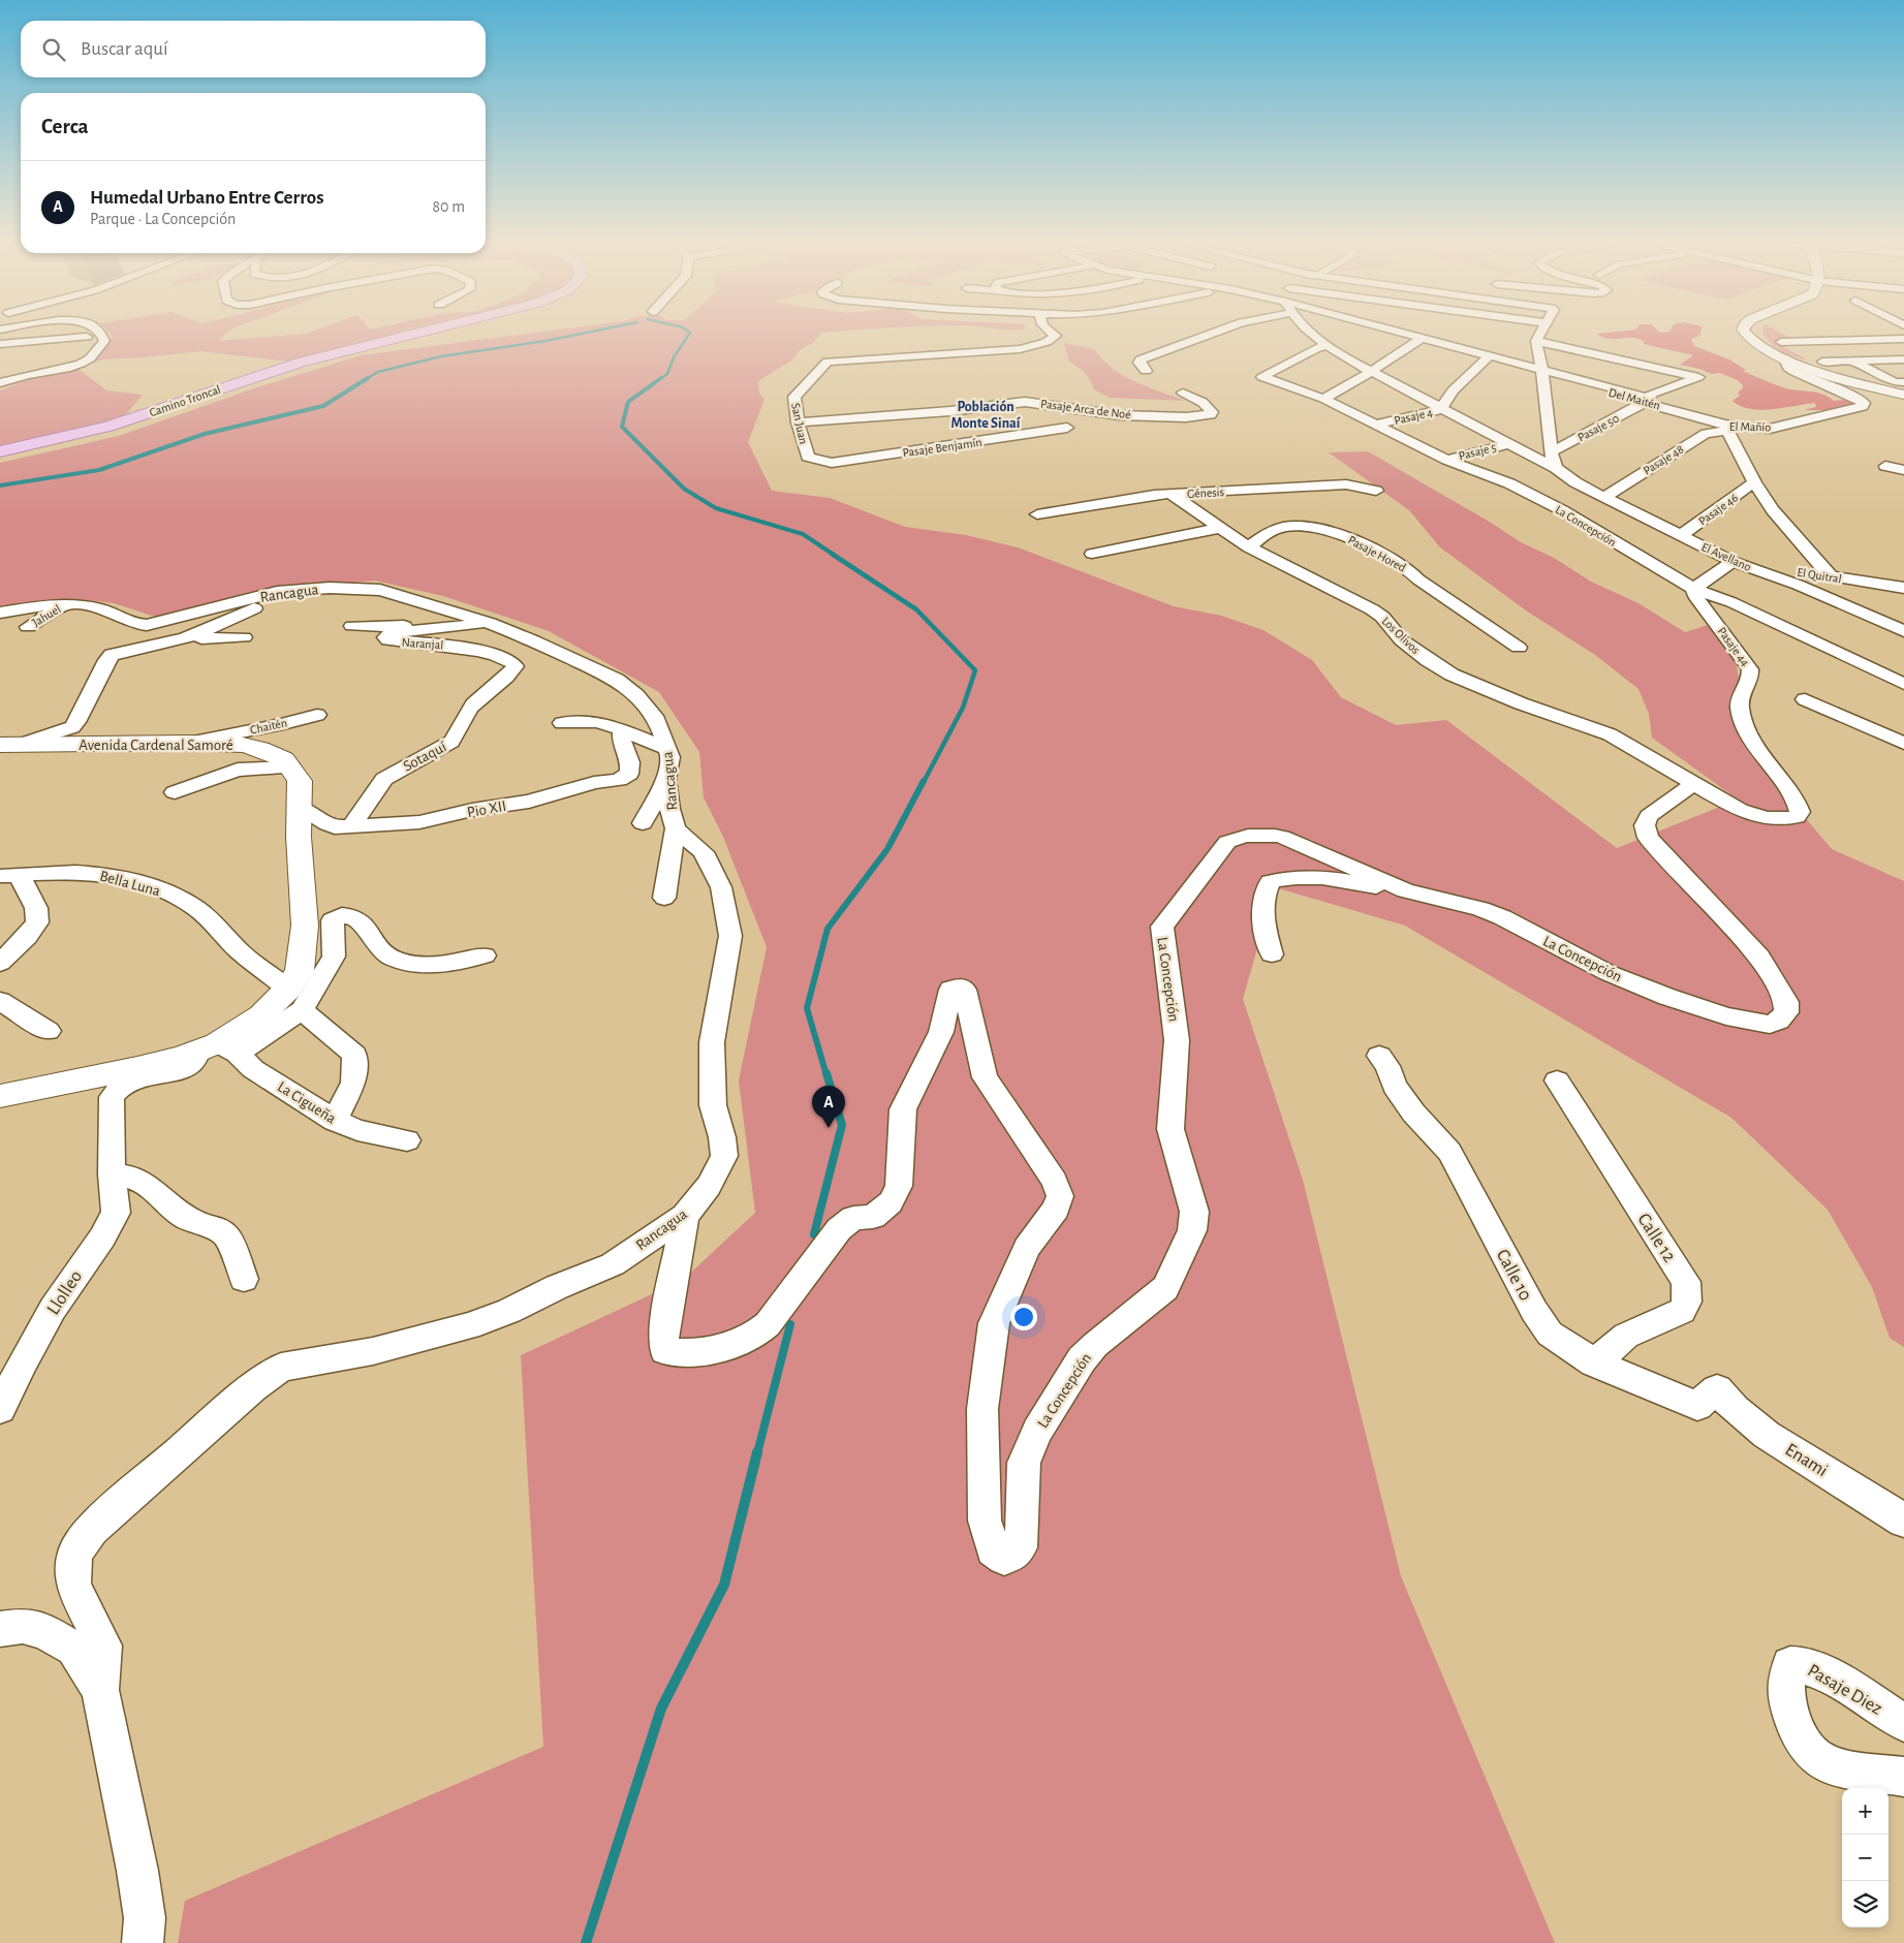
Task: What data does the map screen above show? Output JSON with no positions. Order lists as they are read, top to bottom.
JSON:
{
  "streets": {
    "main road": ["Camino Troncal"],
    "street": [
      "Del Maitén",
      "Pasaje Arca de Noé",
      "Pasaje 4",
      "San Juan",
      "El Mañío",
      "Pasaje 50",
      "Pasaje Benjamín",
      "Pasaje 5",
      "Pasaje 48",
      "Génesis",
      "Pasaje 46",
      "La Concepción",
      "Pasaje Hored",
      "El Avellano",
      "El Quitral",
      "Rancagua",
      "Jahuel",
      "Los Olivos",
      "Naranjal",
      "Pasaje 44",
      "Chaitén",
      "Avenida Cardenal Samoré",
      "Sotaquí",
      "Pio XII",
      "Bella Luna",
      "La Cigueña",
      "Calle 12",
      "Calle 10",
      "Llolleo",
      "Enami",
      "Pasaje Diez"
    ]
  },
  "crossings": [
    ["Del Maitén", "Pasaje 4"],
    ["Del Maitén", "El Mañío"],
    ["Del Maitén", "Pasaje 50"],
    ["Del Maitén", "Pasaje 48"],
    ["Pasaje Arca de Noé", "San Juan"],
    ["Pasaje 4", "La Concepción"],
    ["Pasaje 4", "El Avellano"],
    ["San Juan", "Pasaje Benjamín"],
    ["El Mañío", "Pasaje 48"],
    ["El Mañío", "Pasaje 46"],
    ["El Mañío", "El Quitral"],
    ["Pasaje 5", "La Concepción"],
    ["Pasaje 5", "El Avellano"],
    ["Pasaje 48", "El Avellano"],
    ["Génesis", "Los Olivos"],
    ["Pasaje 46", "El Avellano"],
    ["La Concepción", "El Avellano"],
    ["La Concepción", "Rancagua"],
    ["La Concepción", "Los Olivos"],
    ["La Concepción", "Pasaje 44"],
    ["Pasaje Hored", "Los Olivos"],
    ["El Avellano", "El Quitral"],
    ["Rancagua", "Jahuel"],
    ["Rancagua", "Naranjal"],
    ["Los Olivos", "Pasaje 44"],
    ["Naranjal", "Sotaquí"],
    ["Chaitén", "Avenida Cardenal Samoré"],
    ["Sotaquí", "Pio XII"],
    ["Bella Luna", "La Cigueña"],
    ["La Cigueña", "Llolleo"],
    ["Calle 12", "Calle 10"],
    ["Calle 10", "Enami"]
  ],
  "districts": ["Población Monte Sinaí"],
  "page": {
    "search": "Buscar aquí",
    "heading": "Cerca",
    "list": [
      {
        "mark": "A",
        "name": "Humedal Urbano Entre Cerros",
        "note": "Parque · La Concepción",
        "value": "80 m"
      }
    ],
    "pins": "A",
    "map_buttons": ["+", "−"]
  }
}
